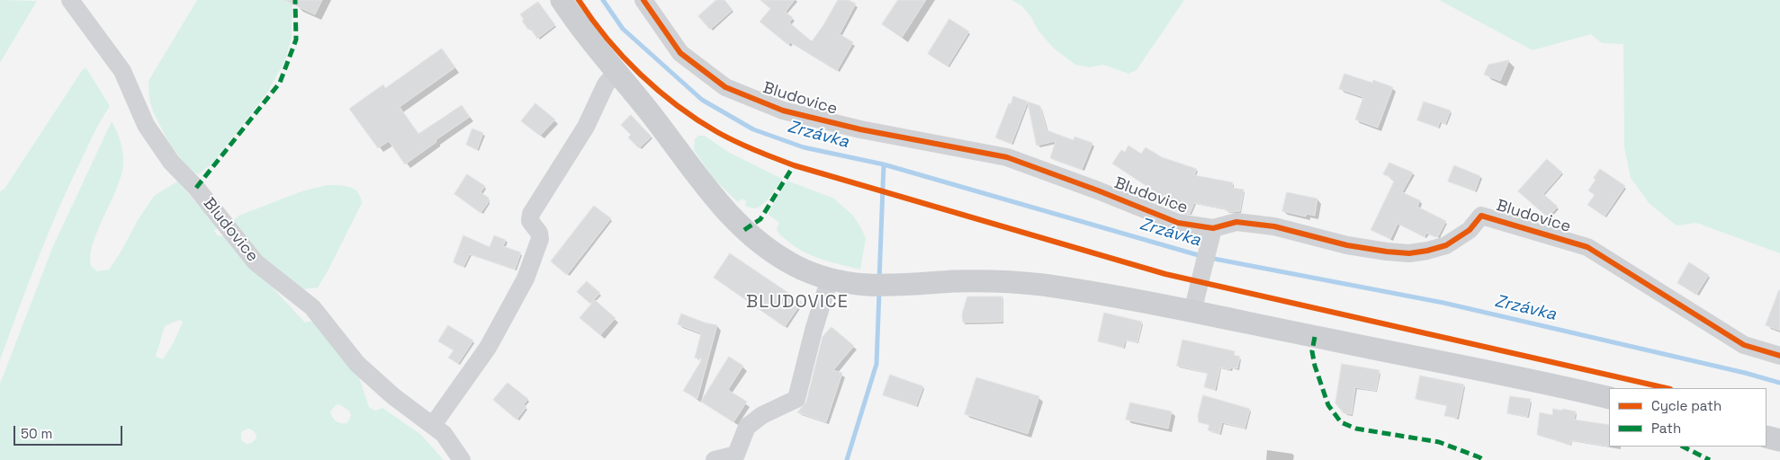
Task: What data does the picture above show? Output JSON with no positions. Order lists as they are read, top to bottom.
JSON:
{
  "streets": {
    "street": ["Bludovice"]
  },
  "districts": ["BLUDOVICE"],
  "water": ["Zrzávka"],
  "legend": ["Cycle path", "Path"],
  "scale_bar": "50 m"
}
